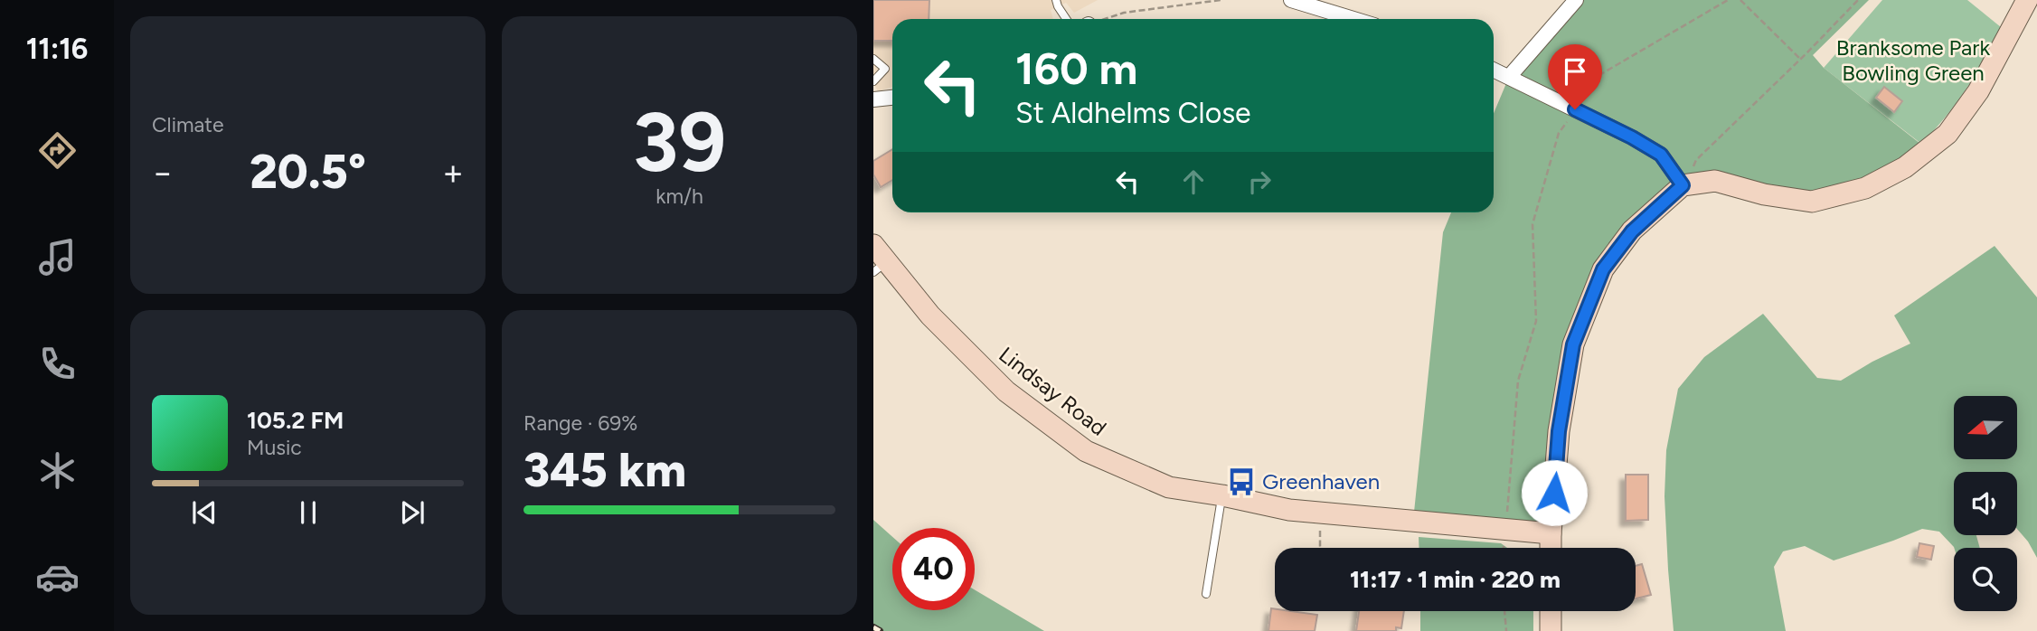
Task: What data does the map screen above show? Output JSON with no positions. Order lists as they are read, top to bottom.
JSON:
{
  "streets": {
    "street": ["Lindsay Road"]
  },
  "parks": ["Branksome Park Bowling Green"],
  "places": {
    "bus stop": ["Greenhaven"]
  },
  "north": "left",
  "page": {
    "tabs": "11:16",
    "tile": [
      "Climate",
      ["39", "km/h"],
      ["Range · 69%", "345 km"]
    ],
    "turn": ["160 m", "St Aldhelms Close"],
    "heat": ["−", "20.5°", "+"],
    "song": ["105.2 FM", "Music"],
    "limit": "40",
    "trip": "11:17 · 1 min · 220 m"
  }
}
